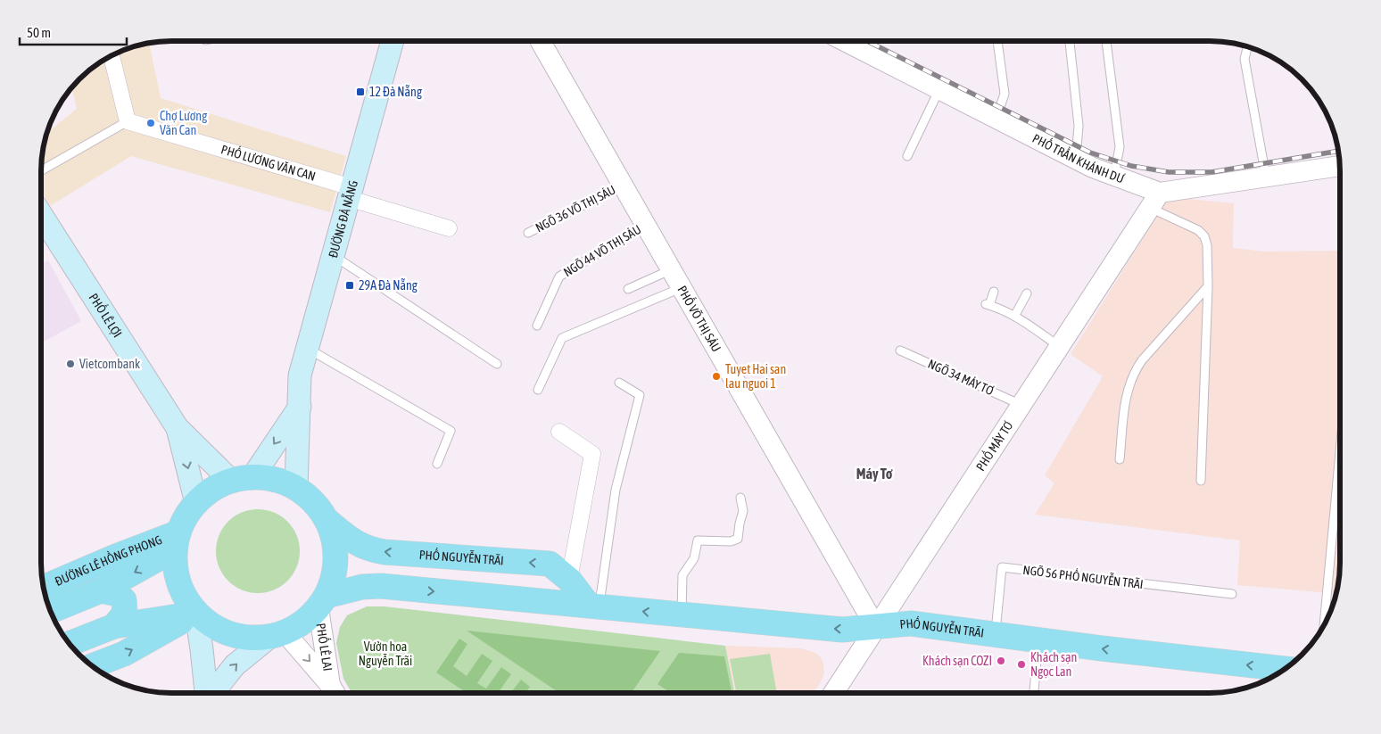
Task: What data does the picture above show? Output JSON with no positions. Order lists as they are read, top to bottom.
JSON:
{
  "streets": {
    "main road": [
      "ĐƯỜNG ĐÀ NẴNG",
      "PHỐ LÊ LỢI",
      "PHỐ NGUYỄN TRÃI",
      "ĐƯỜNG LÊ HỒNG PHONG"
    ],
    "street": [
      "PHỐ TRẦN KHÁNH DƯ",
      "PHỐ LƯƠNG VĂN CAN",
      "PHỐ VÕ THỊ SÁU",
      "PHỐ MÁY TƠ",
      "PHỐ LÊ LAI"
    ],
    "lane": [
      "NGÕ 36 VÕ THỊ SÁU",
      "NGÕ 44 VÕ THỊ SÁU",
      "NGÕ 34 MÁY TƠ",
      "NGÕ 56 PHỐ NGUYỄN TRÃI"
    ]
  },
  "crossings": [
    ["PHỐ TRẦN KHÁNH DƯ", "PHỐ MÁY TƠ"],
    ["PHỐ LƯƠNG VĂN CAN", "ĐƯỜNG ĐÀ NẴNG"],
    ["NGÕ 36 VÕ THỊ SÁU", "PHỐ VÕ THỊ SÁU"],
    ["NGÕ 44 VÕ THỊ SÁU", "PHỐ VÕ THỊ SÁU"],
    ["PHỐ VÕ THỊ SÁU", "PHỐ MÁY TƠ"],
    ["PHỐ VÕ THỊ SÁU", "PHỐ NGUYỄN TRÃI"],
    ["NGÕ 34 MÁY TƠ", "PHỐ MÁY TƠ"],
    ["PHỐ MÁY TƠ", "PHỐ NGUYỄN TRÃI"],
    ["PHỐ NGUYỄN TRÃI", "NGÕ 56 PHỐ NGUYỄN TRÃI"],
    ["PHỐ NGUYỄN TRÃI", "PHỐ LÊ LAI"]
  ],
  "one_way": ["PHỐ LÊ LAI"],
  "districts": ["Máy Tơ"],
  "parks": ["Vườn hoa Nguyễn Trãi"],
  "places": {
    "transit": ["12 Đà Nẵng", "29A Đà Nẵng"],
    "other": [
      "Chợ Lương Văn Can",
      "Vietcombank",
      "Tuyet Hai san lau nguoi 1",
      "Khách sạn COZI",
      "Khách sạn Ngọc Lan"
    ]
  },
  "scale_bar": "50 m"
}
